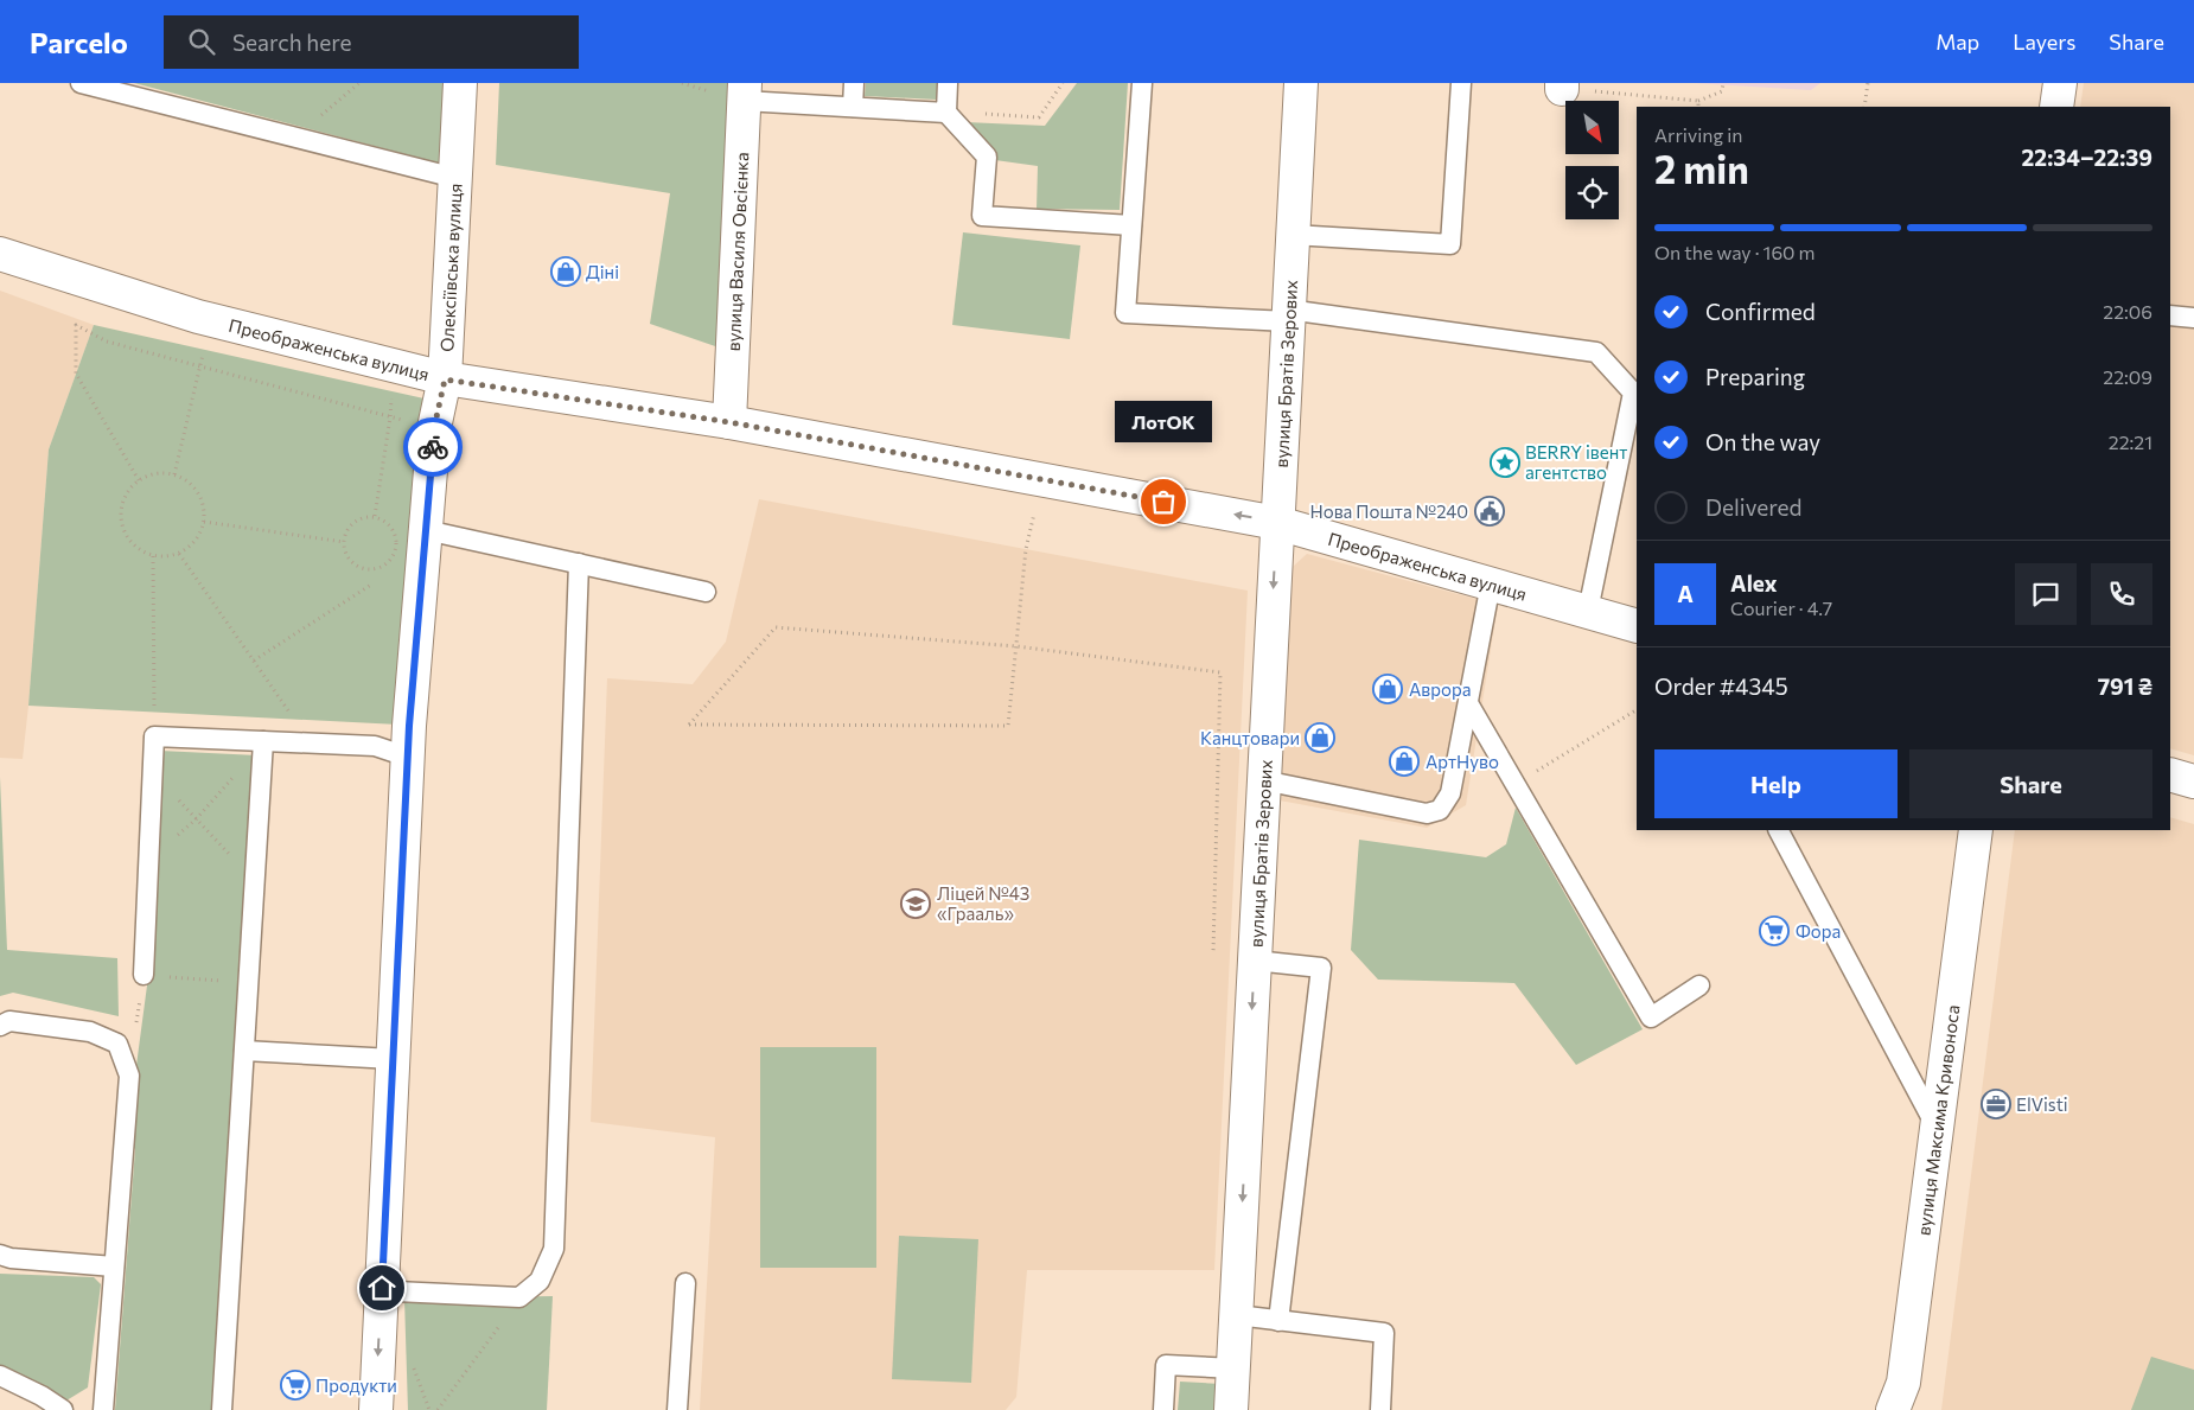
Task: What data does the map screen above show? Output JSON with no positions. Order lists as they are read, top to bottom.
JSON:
{
  "streets": {
    "street": [
      "вулиця Василя Овсієнка",
      "Олексіївська вулиця",
      "Преображенська вулиця",
      "вулиця Братів Зерових",
      "вулиця Максима Кривоноса"
    ]
  },
  "crossings": [
    ["вулиця Василя Овсієнка", "Преображенська вулиця"],
    ["Олексіївська вулиця", "Преображенська вулиця"],
    ["Преображенська вулиця", "вулиця Братів Зерових"]
  ],
  "one_way": ["вулиця Братів Зерових"],
  "places": {
    "shop": [
      "Діні",
      "Аврора",
      "Канцтовари",
      "АртНуво"
    ],
    "place": ["BERRY iвент агентство"],
    "other": ["ЛотОК"],
    "public building": ["Нова Пошта №240"],
    "school or university": ["Ліцей №43 «Грааль»"],
    "supermarket": ["Фора", "Продукти"],
    "office": ["ElVisti"]
  },
  "north": "bottom right",
  "page": {
    "header": "Parcelo",
    "search": "Search here",
    "nav": ["Map", "Layers", "Share"],
    "heading": ["2 min", "Arriving in", "22:34–22:39"],
    "panel": [
      "Alex",
      "Courier · 4.7",
      "Order #4345",
      "791 ₴"
    ],
    "bar": "On the way · 160 m",
    "list": [
      ["Confirmed", "22:06"],
      ["Preparing", "22:09"],
      ["On the way", "22:21"],
      "Delivered"
    ],
    "bubble": "ЛотОК",
    "round": "A",
    "buttons": ["Help", "Share"]
  }
}
